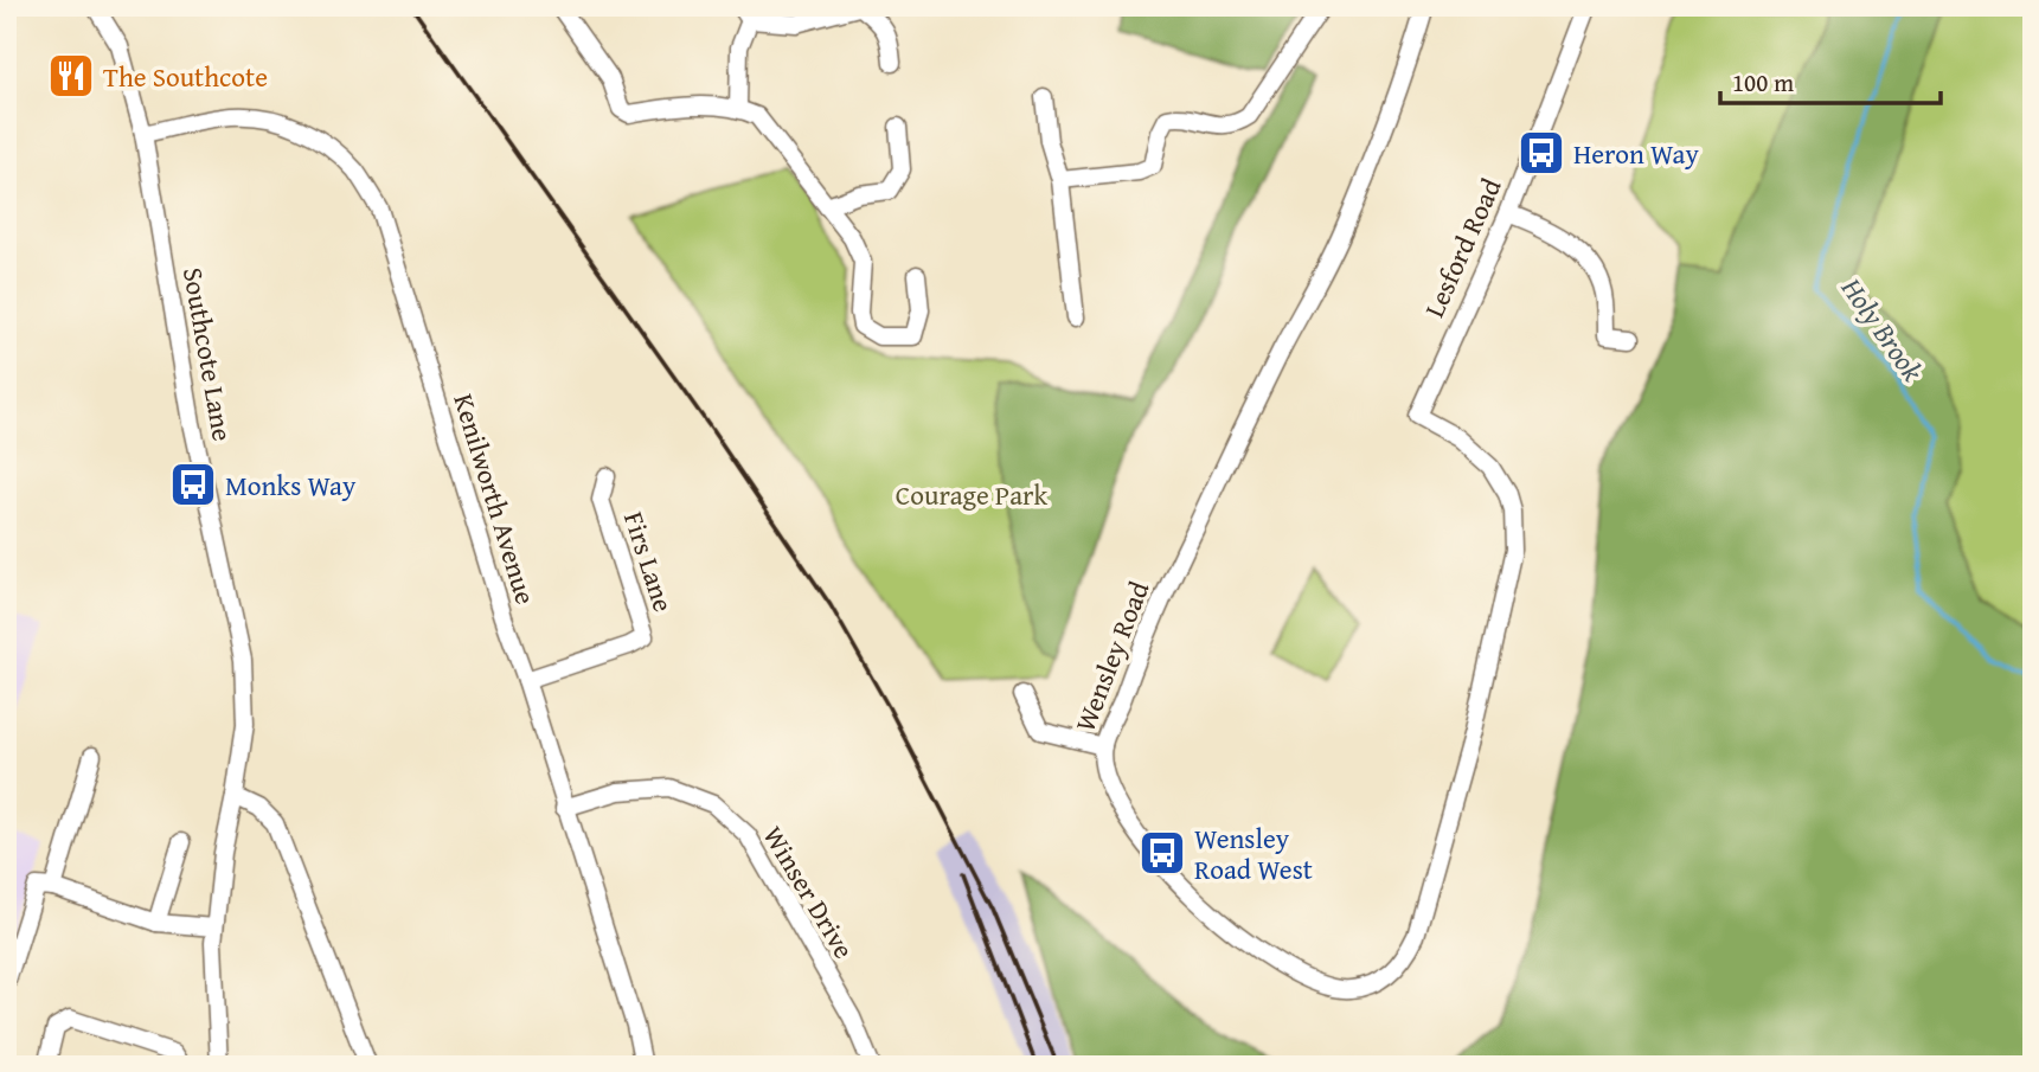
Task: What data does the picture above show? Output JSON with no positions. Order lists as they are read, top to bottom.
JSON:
{
  "streets": {
    "street": [
      "Lesford Road",
      "Southcote Lane",
      "Kenilworth Avenue",
      "Firs Lane",
      "Wensley Road",
      "Winser Drive"
    ]
  },
  "crossings": [
    ["Lesford Road", "Wensley Road"],
    ["Southcote Lane", "Kenilworth Avenue"],
    ["Kenilworth Avenue", "Firs Lane"],
    ["Kenilworth Avenue", "Winser Drive"]
  ],
  "water": ["Holy Brook"],
  "parks": ["Courage Park"],
  "places": {
    "restaurant": ["The Southcote"],
    "bus stop": ["Heron Way", "Monks Way", "Wensley Road West"]
  },
  "scale_bar": "100 m"
}
